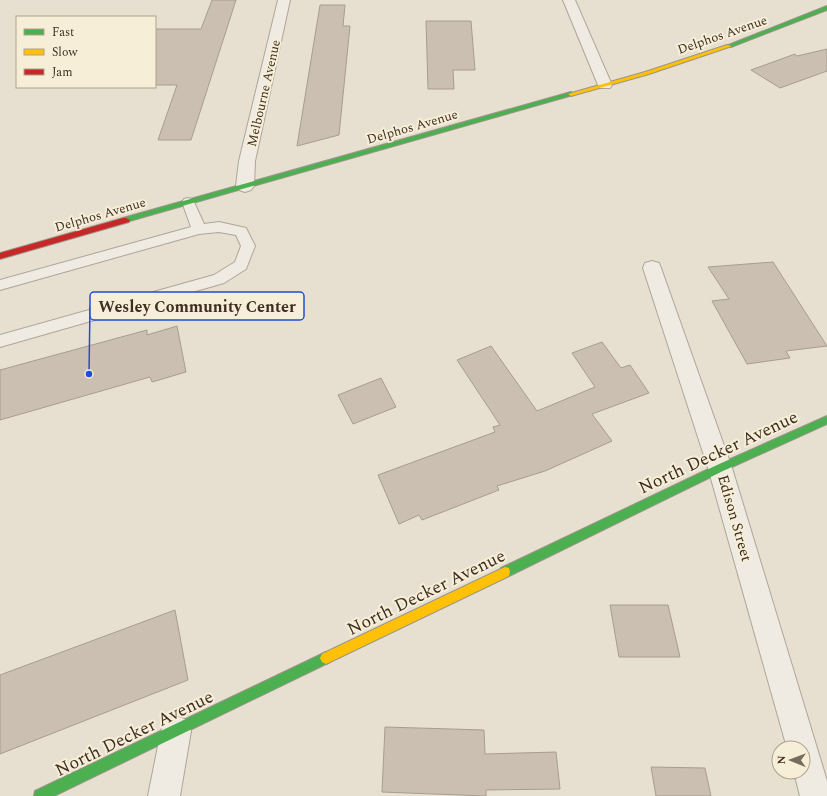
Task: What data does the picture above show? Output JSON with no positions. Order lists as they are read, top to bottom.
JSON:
{
  "streets": {
    "street": [
      "Delphos Avenue",
      "Melbourne Avenue",
      "North Decker Avenue",
      "Edison Street"
    ]
  },
  "crossings": [
    ["Delphos Avenue", "Melbourne Avenue"],
    ["North Decker Avenue", "Edison Street"]
  ],
  "places": ["Wesley Community Center"],
  "legend": ["Fast", "Slow", "Jam"],
  "north": "left"
}
